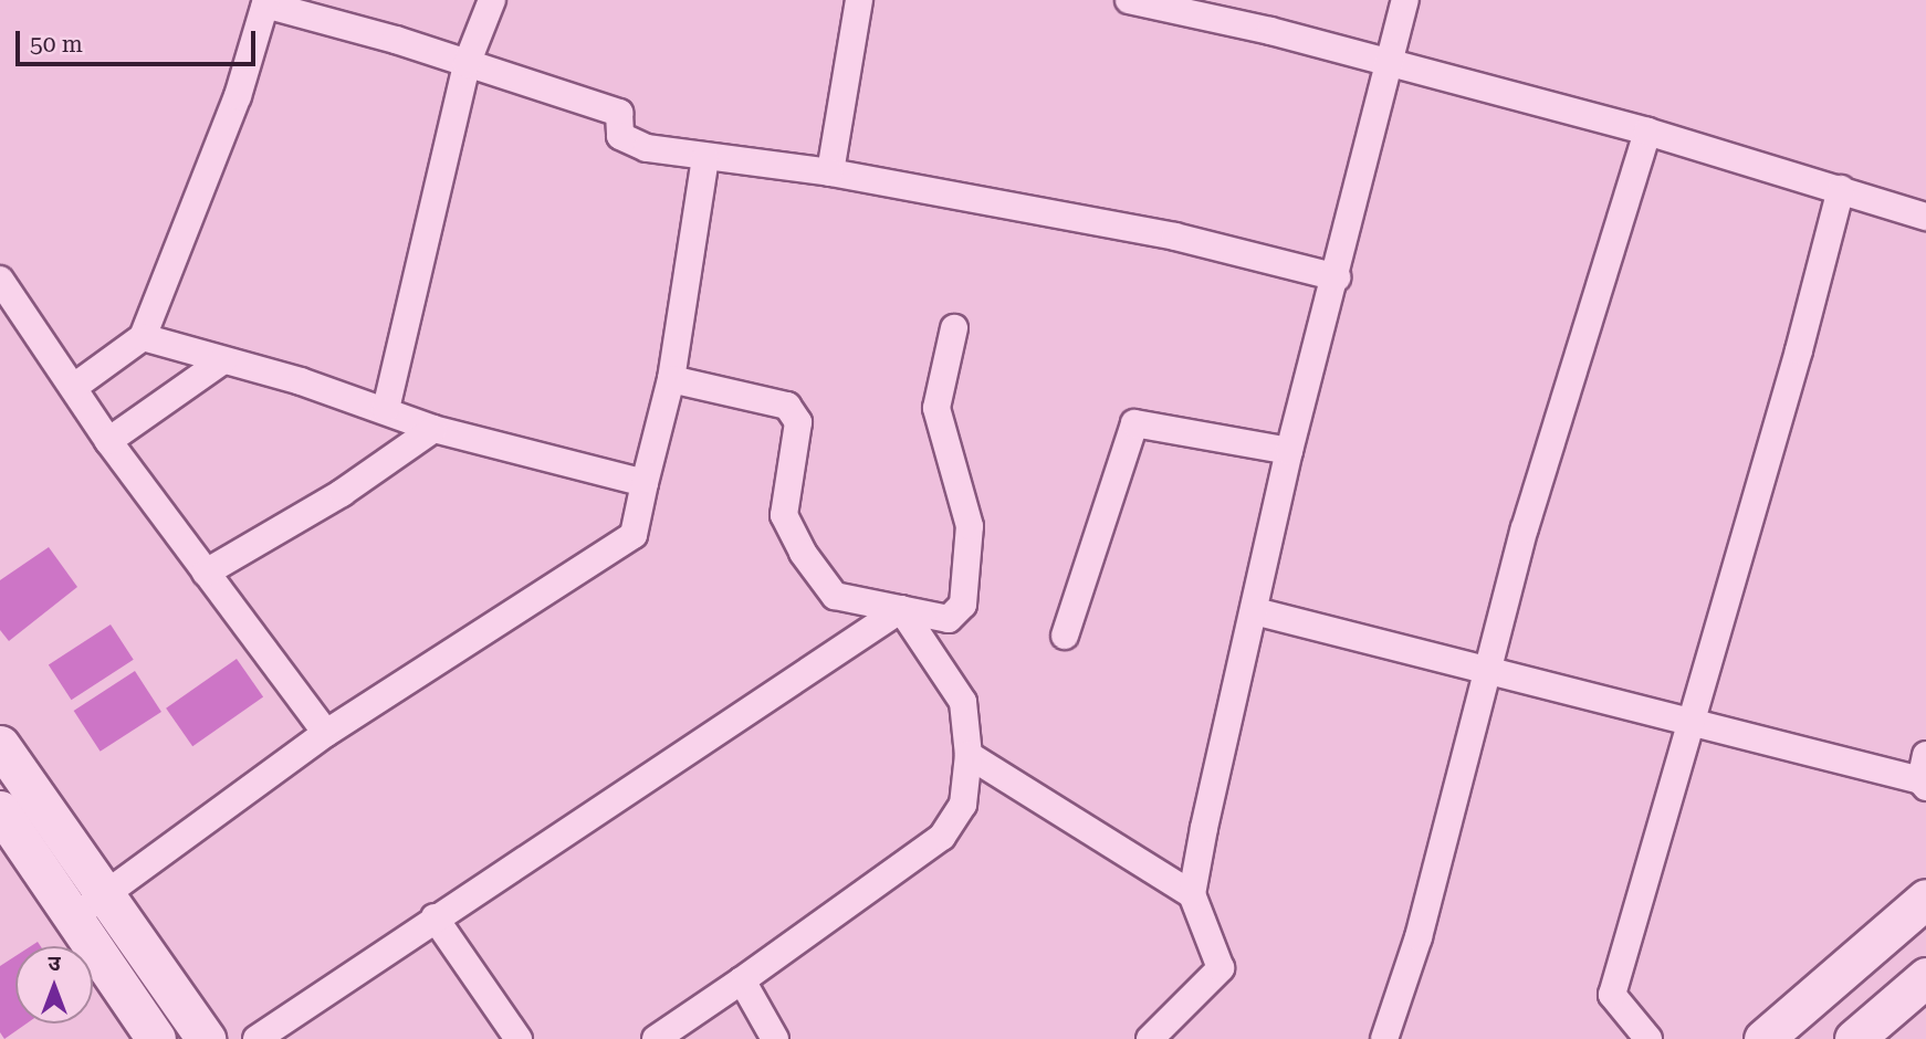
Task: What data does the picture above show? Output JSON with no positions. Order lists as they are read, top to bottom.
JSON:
{
  "scale_bar": "50 m",
  "north": "top"
}
